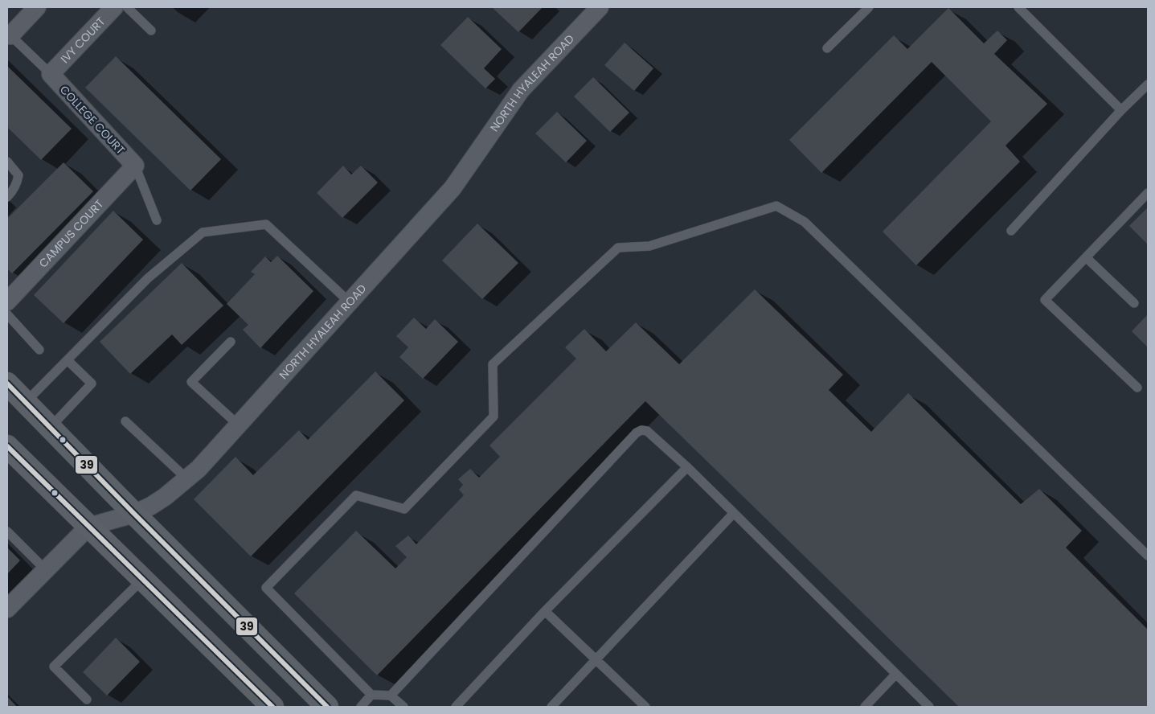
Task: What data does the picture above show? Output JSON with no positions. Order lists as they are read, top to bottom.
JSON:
{
  "streets": {
    "street": [
      "IVY COURT",
      "NORTH HYALEAH ROAD",
      "COLLEGE COURT",
      "CAMPUS COURT"
    ]
  },
  "crossings": [
    ["IVY COURT", "COLLEGE COURT"],
    ["COLLEGE COURT", "CAMPUS COURT"]
  ],
  "lines": ["transit line 39"]
}
